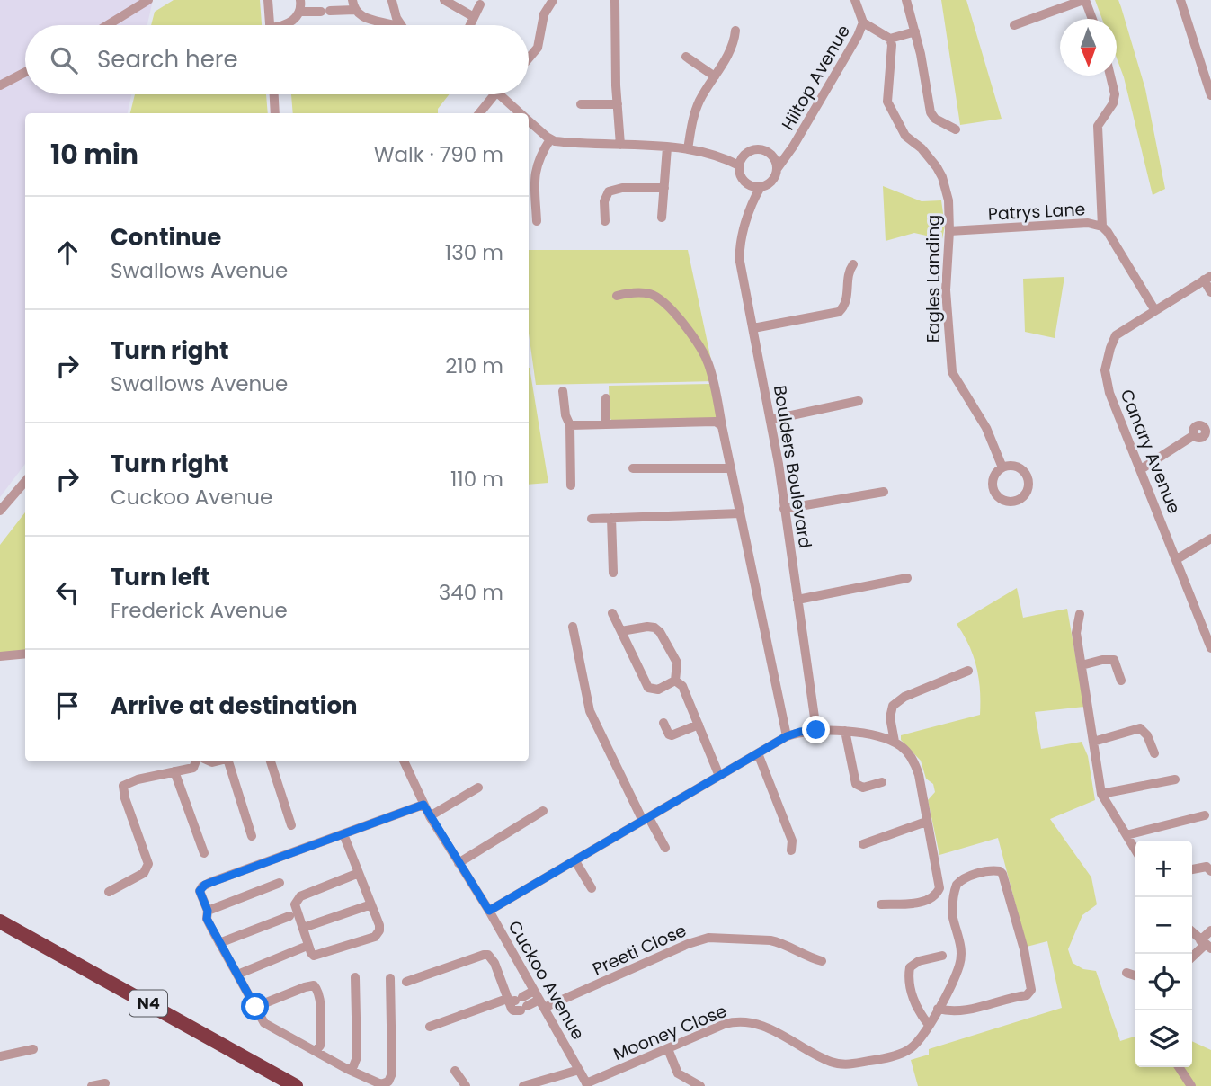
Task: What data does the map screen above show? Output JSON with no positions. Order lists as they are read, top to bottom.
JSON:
{
  "streets": {
    "highway": ["N4"],
    "street": [
      "Hiltop Avenue",
      "Patrys Lane",
      "Eagles Landing",
      "Canary Avenue",
      "Boulders Boulevard",
      "Preeti Close",
      "Cuckoo Avenue",
      "Mooney Close"
    ]
  },
  "crossings": [
    ["Hiltop Avenue", "Boulders Boulevard"],
    ["Patrys Lane", "Eagles Landing"],
    ["Patrys Lane", "Canary Avenue"],
    ["Preeti Close", "Cuckoo Avenue"],
    ["Cuckoo Avenue", "Mooney Close"]
  ],
  "north": "bottom",
  "page": {
    "search": "Search here",
    "heading": ["10 min", "Walk · 790 m"],
    "list": [
      ["Continue", "Swallows Avenue", "130 m"],
      ["Turn right", "Swallows Avenue", "210 m"],
      ["Turn right", "Cuckoo Avenue", "110 m"],
      ["Turn left", "Frederick Avenue", "340 m"],
      "Arrive at destination"
    ],
    "map_buttons": ["+", "−"]
  }
}
